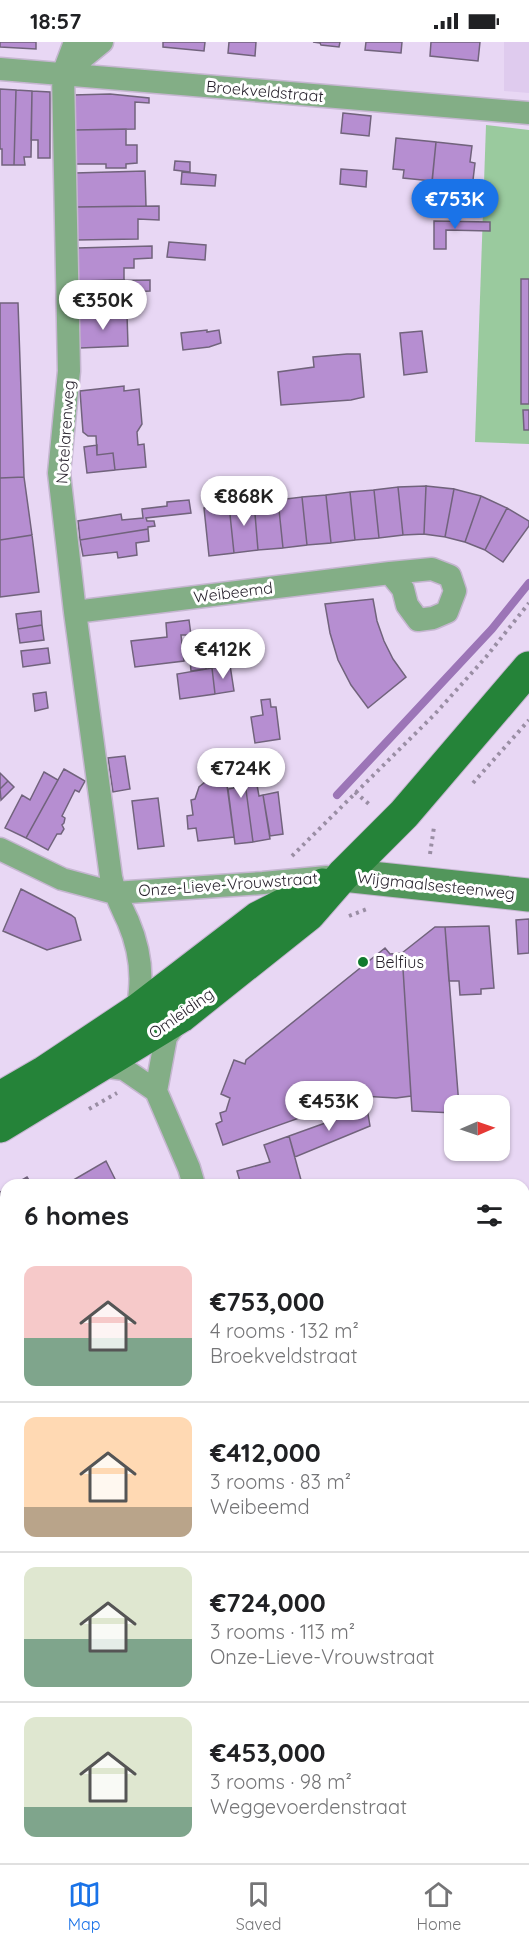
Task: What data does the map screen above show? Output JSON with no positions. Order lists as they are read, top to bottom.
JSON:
{
  "streets": {
    "main road": ["Omleiding"],
    "street": [
      "Broekveldstraat",
      "Notelarenweg",
      "Weibeemd",
      "Onze-Lieve-Vrouwstraat",
      "Wijgmaalsesteenweg"
    ]
  },
  "crossings": [
    ["Broekveldstraat", "Notelarenweg"],
    ["Notelarenweg", "Weibeemd"],
    ["Notelarenweg", "Onze-Lieve-Vrouwstraat"],
    ["Onze-Lieve-Vrouwstraat", "Wijgmaalsesteenweg"],
    ["Onze-Lieve-Vrouwstraat", "Omleiding"],
    ["Wijgmaalsesteenweg", "Omleiding"]
  ],
  "places": ["Belfius"],
  "north": "right",
  "page": {
    "status": "18:57",
    "price": [
      "€753K",
      "€350K",
      "€868K",
      "€412K",
      "€724K",
      "€453K"
    ],
    "heading": "6 homes",
    "list": [
      {
        "name": "€753,000",
        "note": "4 rooms · 132 m² · Broekveldstraat"
      },
      {
        "name": "€412,000",
        "note": "3 rooms · 83 m² · Weibeemd"
      },
      {
        "name": "€724,000",
        "note": "3 rooms · 113 m² · Onze-Lieve-Vrouwstraat"
      },
      {
        "name": "€453,000",
        "note": "3 rooms · 98 m² · Weggevoerdenstraat"
      }
    ],
    "tabs": ["Map", "Saved", "Home"]
  }
}
